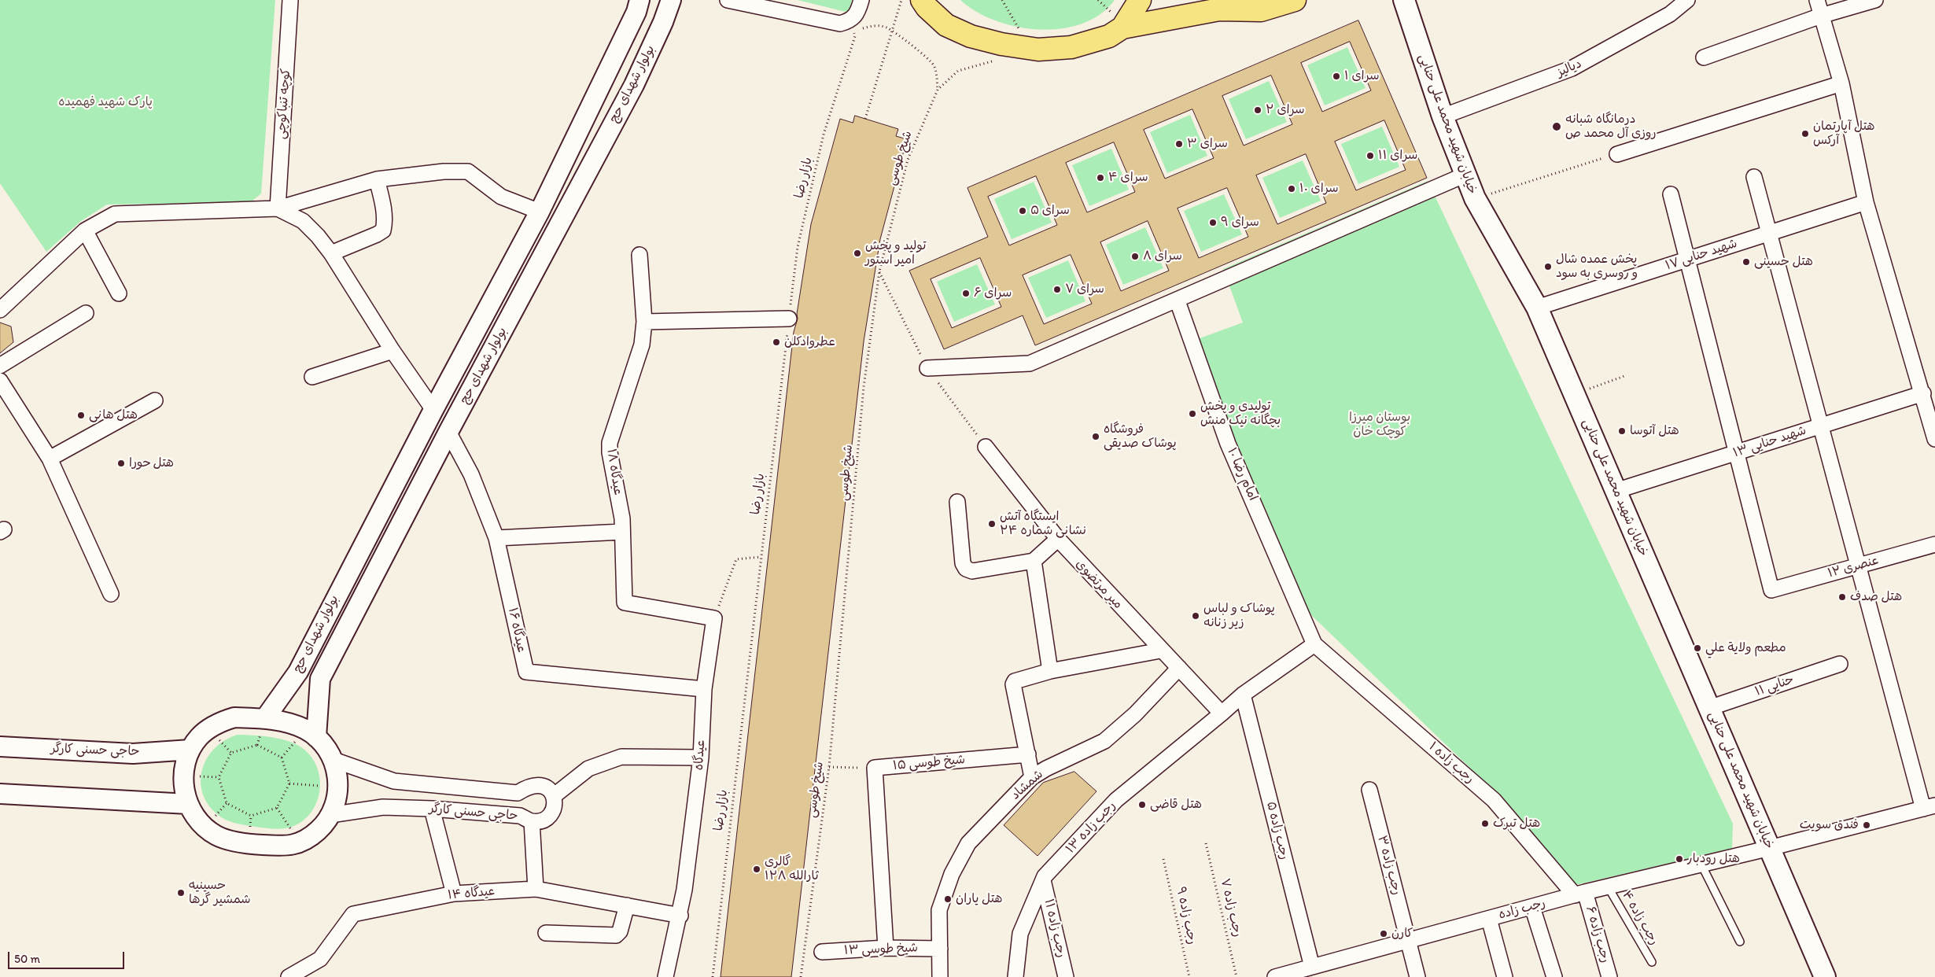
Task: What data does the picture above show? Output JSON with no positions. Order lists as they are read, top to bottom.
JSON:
{
  "streets": {
    "main road": ["خیابان شهید محمد علی حنایی"],
    "street": [
      "دیالیز",
      "بولوار شهدای حج",
      "کوچه تنباکوچی",
      "شهید حنایی ۱۷",
      "شهید حنایی ۱۳",
      "عیدگاه ۱۸",
      "امام رضا ۱۰",
      "عنصری ۱۲",
      "میر مرتضوی",
      "عیدگاه ۱۶",
      "حنایی ۱۱",
      "حاجی حسنی کارگر",
      "عیدگاه",
      "۱۵ شیخ طوسی",
      "رجب زاده ۱",
      "شمشاد",
      "رجب زاده ۱۳",
      "رجب زاده ۵",
      "رجب زاده ۳",
      "عیدگاه ۱۴",
      "رجب زاده",
      "رجب زاده ۱۱",
      "رجب زاده ۶",
      "شیخ طوسی ۱۳"
    ],
    "lane": ["رجب زاده ۴"],
    "path": [
      "شیخ طوسی",
      "بازار رضا",
      "رجب زاده ۷",
      "رجب زاده ۹"
    ]
  },
  "crossings": [
    ["دیالیز", "خیابان شهید محمد علی حنایی"],
    ["بولوار شهدای حج", "عیدگاه ۱۶"],
    ["خیابان شهید محمد علی حنایی", "شهید حنایی ۱۷"],
    ["خیابان شهید محمد علی حنایی", "شهید حنایی ۱۳"],
    ["خیابان شهید محمد علی حنایی", "حنایی ۱۱"],
    ["خیابان شهید محمد علی حنایی", "رجب زاده"],
    ["شیخ طوسی", "۱۵ شیخ طوسی"],
    ["شهید حنایی ۱۳", "عنصری ۱۲"],
    ["عیدگاه ۱۸", "عیدگاه"],
    ["امام رضا ۱۰", "رجب زاده ۱"],
    ["امام رضا ۱۰", "رجب زاده ۱۳"],
    ["میر مرتضوی", "شمشاد"],
    ["میر مرتضوی", "رجب زاده ۱۳"],
    ["عیدگاه ۱۶", "عیدگاه"],
    ["عیدگاه", "عیدگاه ۱۴"],
    ["رجب زاده ۱", "رجب زاده ۱۳"],
    ["رجب زاده ۱", "رجب زاده"],
    ["رجب زاده ۱", "رجب زاده ۶"],
    ["شمشاد", "شیخ طوسی ۱۳"],
    ["رجب زاده ۱۳", "رجب زاده ۵"],
    ["رجب زاده ۱۳", "رجب زاده ۱۱"],
    ["رجب زاده ۵", "رجب زاده"],
    ["رجب زاده ۳", "رجب زاده"],
    ["رجب زاده", "رجب زاده ۴"],
    ["رجب زاده", "رجب زاده ۶"]
  ],
  "parks": ["پارک شهید فهمیده", "بوستان میرزا کوچک خان"],
  "places": [
    "سرای ۱",
    "سرای ۲",
    "درمانگاه شبانه روزی آل محمد ص",
    "هتل آپارتمان آرکس",
    "سرای ۳",
    "سرای ۱۱",
    "سرای ۴",
    "سرای ۱۰",
    "سرای ۵",
    "سرای ۹",
    "تولید و پخش امیر استور",
    "سرای ۸",
    "هتل حسینی",
    "پخش عمده شال و روسری به سود",
    "سرای ۷",
    "سرای ۶",
    "عطروادکلن",
    "تولیدی و پخش بچگانه نیک منش",
    "هتل هانی",
    "هتل آتوسا",
    "فروشگاه پوشاک صدیقی",
    "هتل حورا",
    "ایستگاه آتش نشانی شماره ۲۴",
    "هتل صدف",
    "پوشاک و لباس زیر زنانه",
    "مطعم ولاية علي",
    "هتل قاضی",
    "هتل تبرک",
    "فندق سويت",
    "هتل رودبار",
    "گالری ثارالله ۱۲۸",
    "حسینیه شمشیر گرها",
    "هتل یاران",
    "کارن"
  ],
  "scale_bar": "50 m"
}
